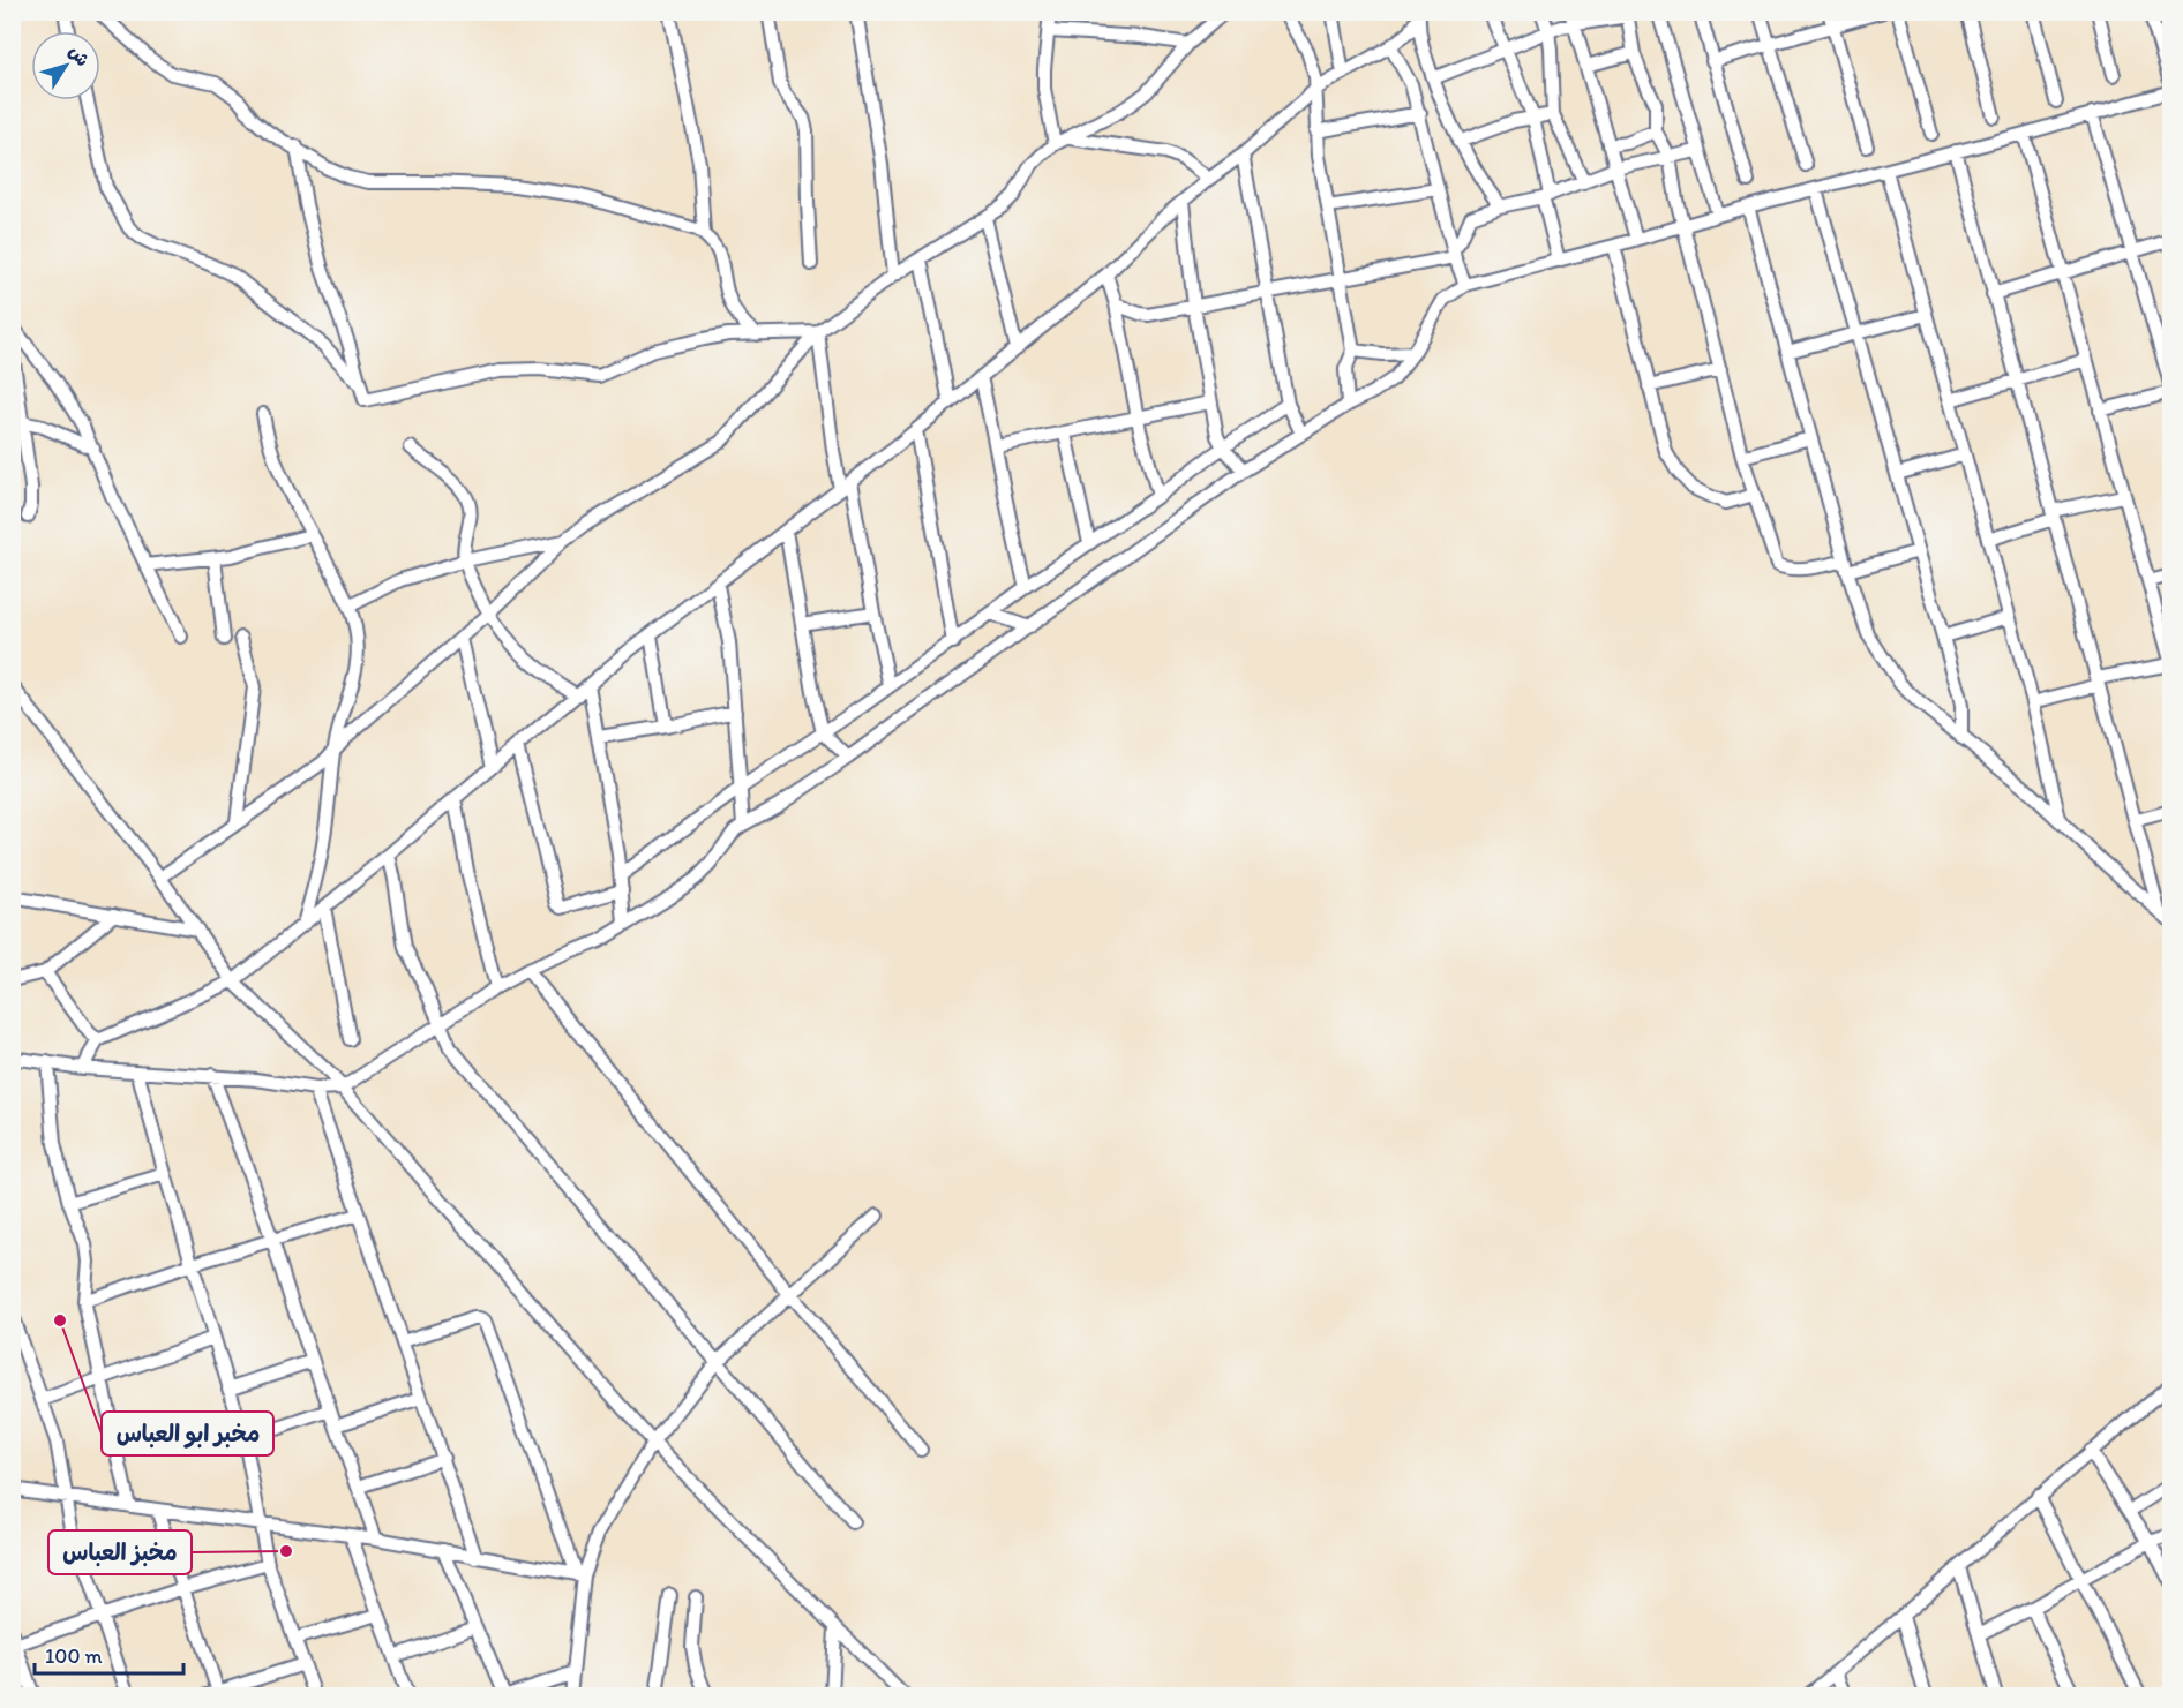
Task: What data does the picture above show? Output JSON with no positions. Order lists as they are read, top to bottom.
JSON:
{
  "places": ["مخبر ابو العباس", "مخبز العباس"],
  "scale_bar": "100 m",
  "north": "top right"
}
